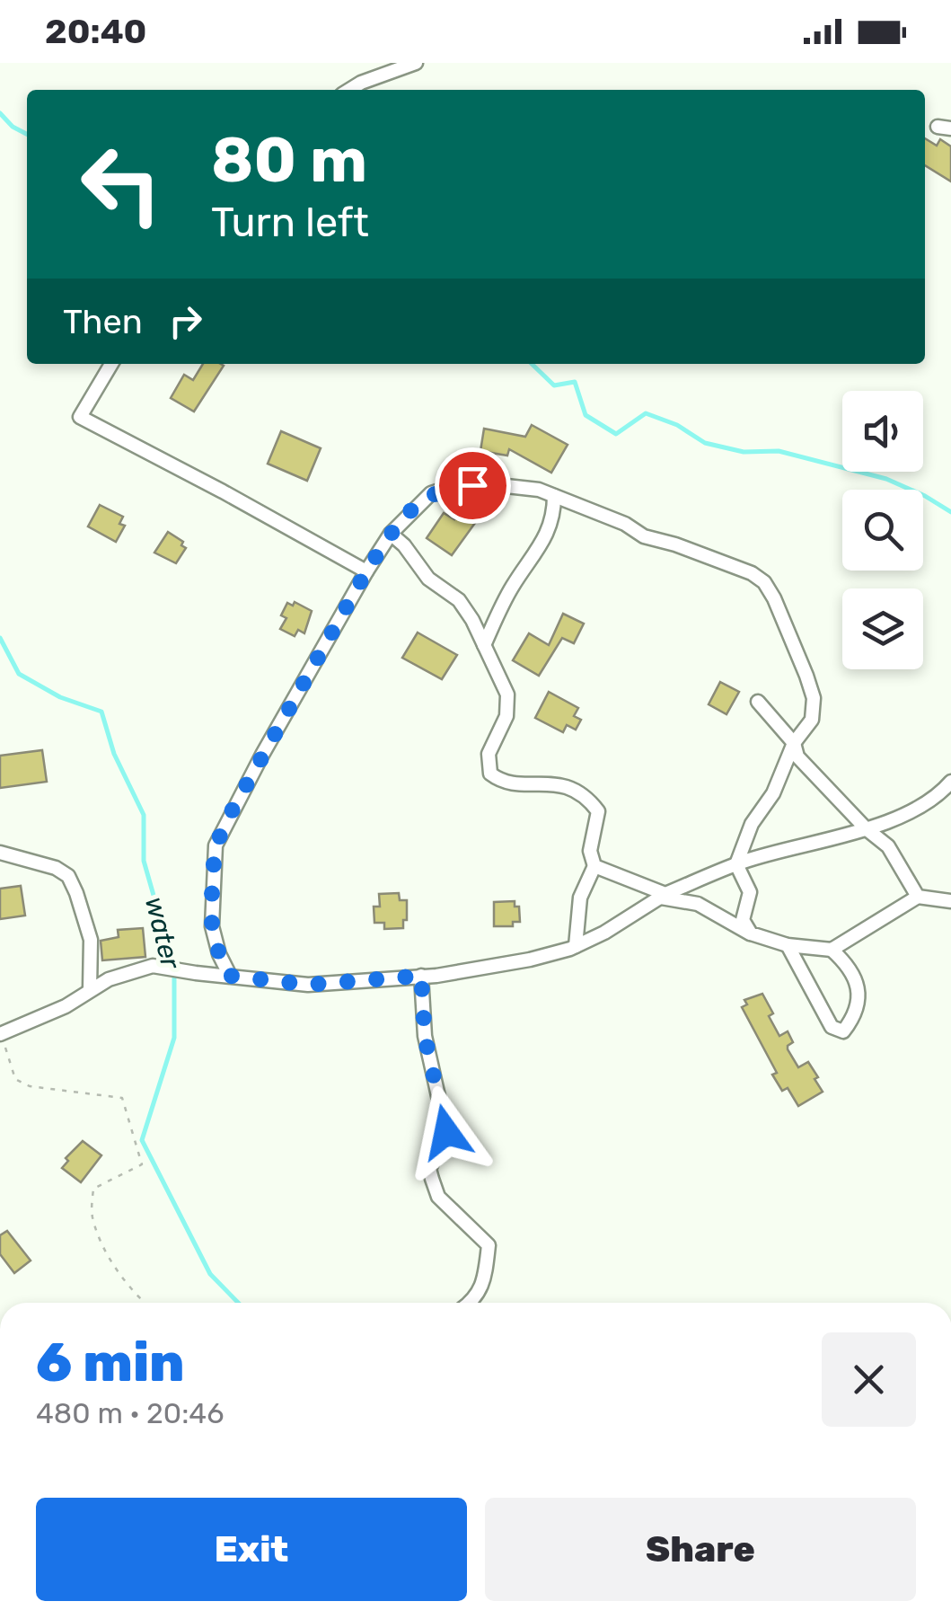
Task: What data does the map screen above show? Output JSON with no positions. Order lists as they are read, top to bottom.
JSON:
{
  "water": ["water"],
  "page": {
    "status": "20:40",
    "turn": ["80 m", "Turn left"],
    "then": "Then",
    "heading": ["6 min", "480 m · 20:46"],
    "buttons": ["Exit", "Share"]
  }
}
